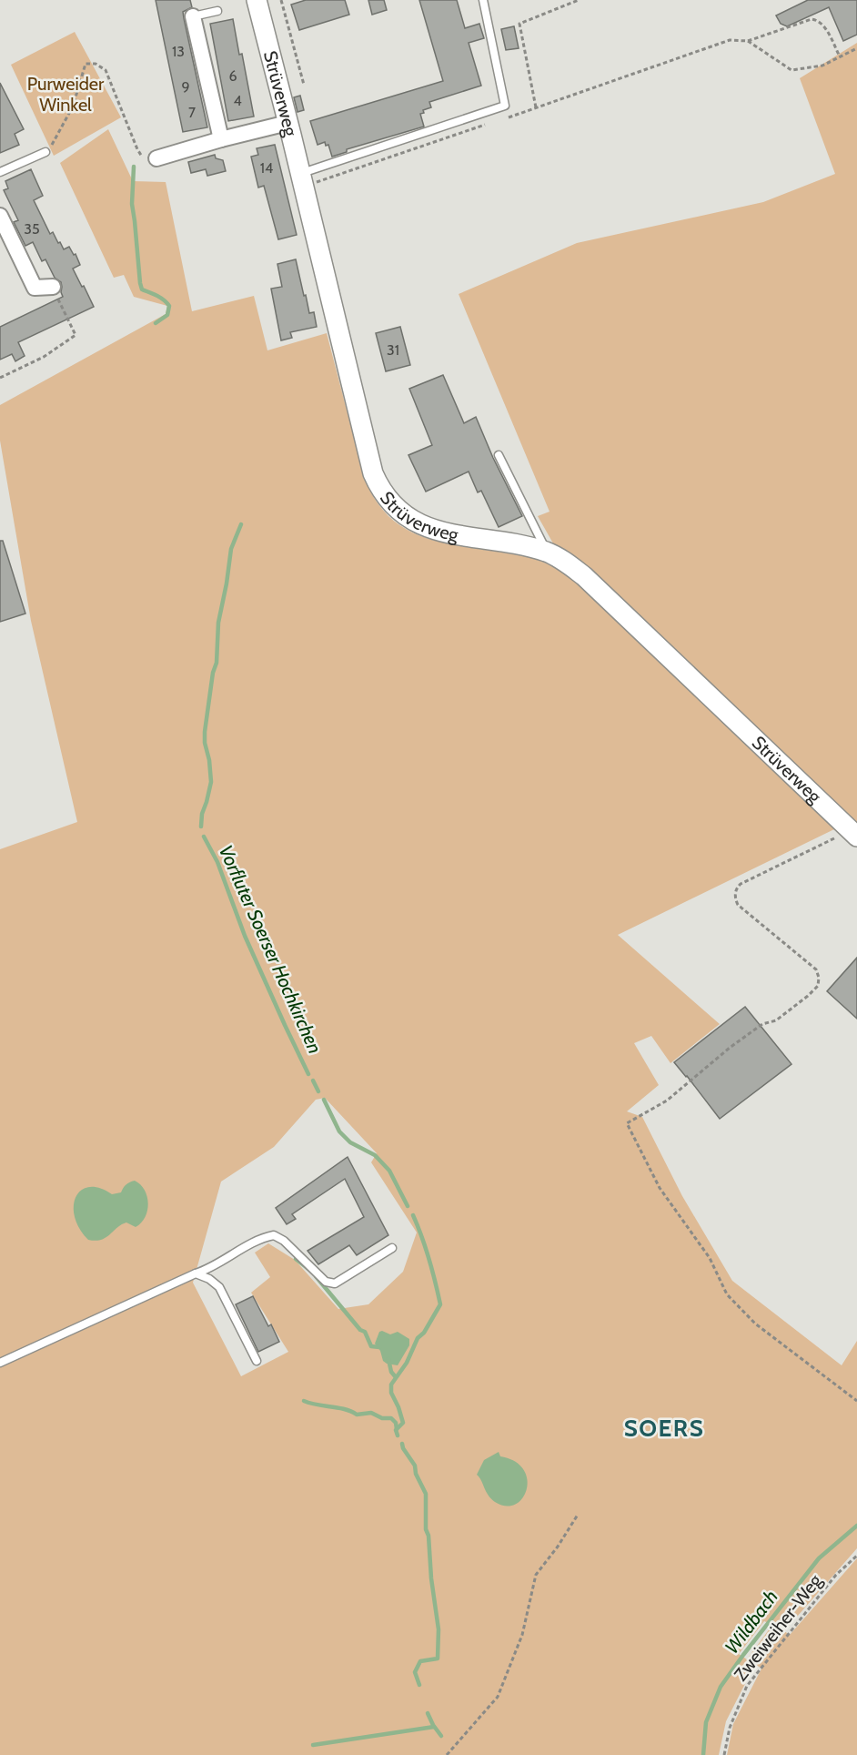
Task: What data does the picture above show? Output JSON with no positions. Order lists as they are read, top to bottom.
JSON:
{
  "streets": {
    "street": ["Strüverweg"],
    "path": ["Zweiweiher-Weg"]
  },
  "districts": ["SOERS"],
  "water": ["Vorfluter Soerser Hochkirchen", "Wildbach"],
  "parks": ["Purweider Winkel"],
  "house_numbers": [
    "13",
    "6",
    "9",
    "4",
    "7",
    "14",
    "35",
    "31"
  ]
}
